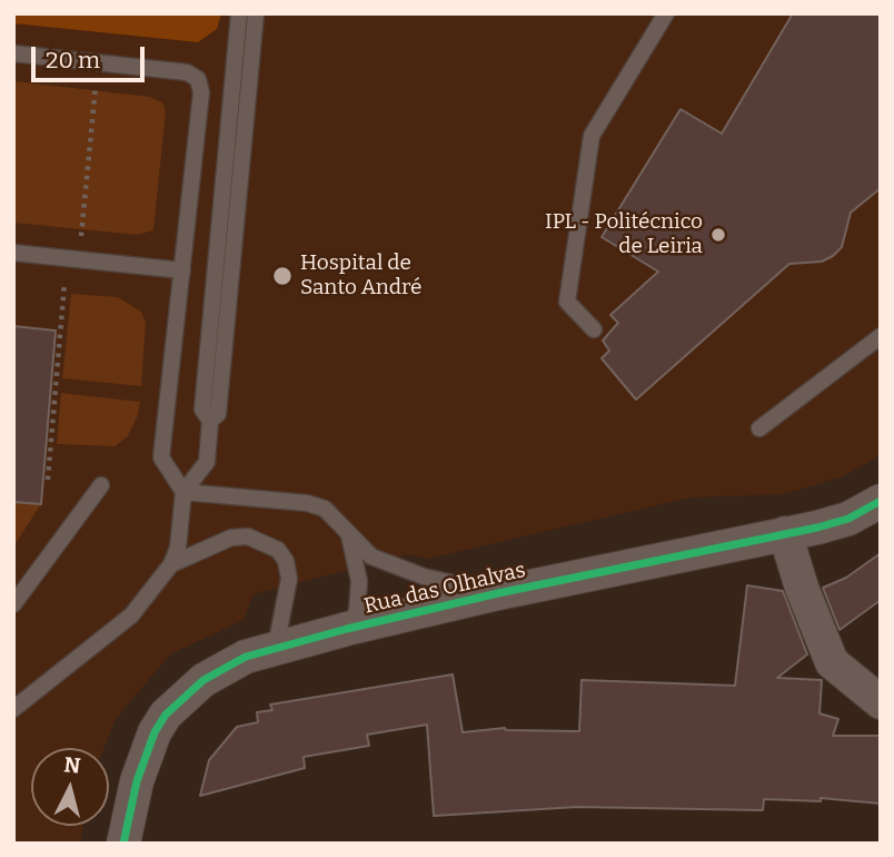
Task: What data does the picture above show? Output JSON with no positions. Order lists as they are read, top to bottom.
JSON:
{
  "streets": {
    "street": ["Rua das Olhalvas"]
  },
  "places": ["IPL - Politécnico de Leiria", "Hospital de Santo André"],
  "scale_bar": "20 m",
  "north": "top"
}
